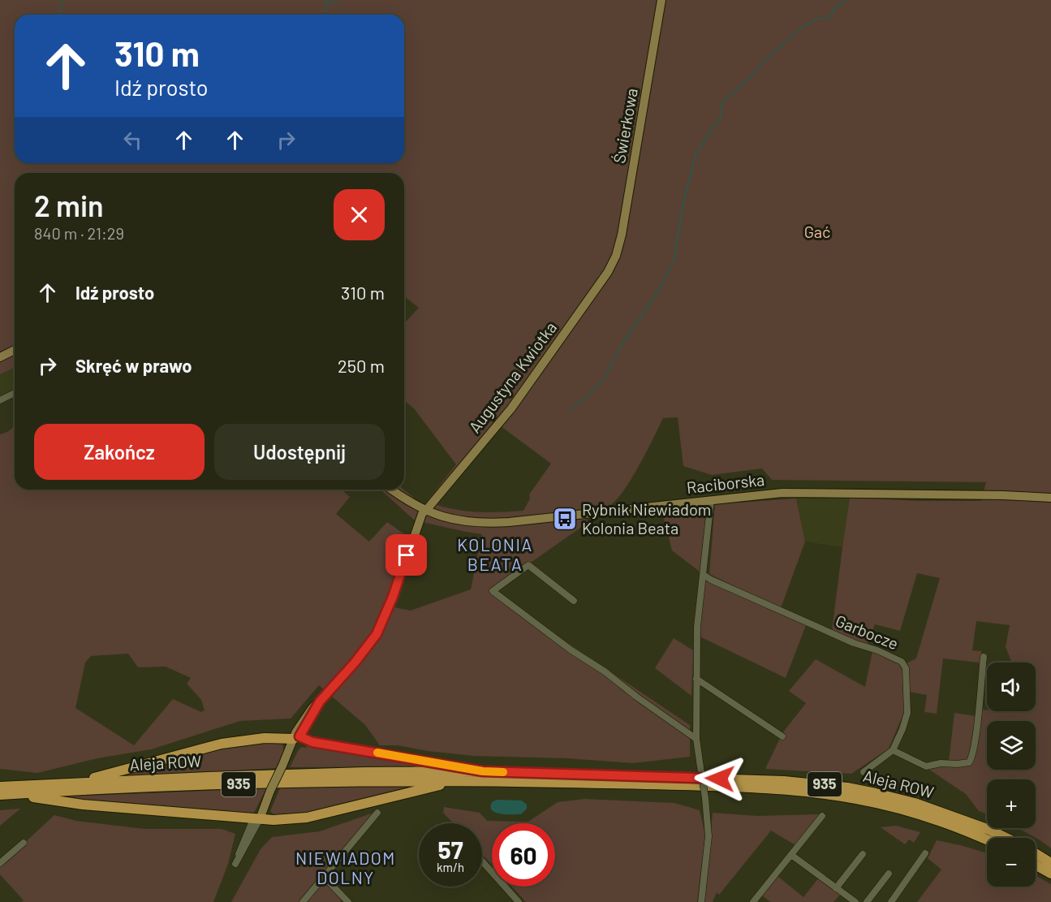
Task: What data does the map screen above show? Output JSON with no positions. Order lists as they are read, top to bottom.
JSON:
{
  "streets": {
    "main road": ["Aleja ROW", "935"],
    "street": [
      "Świerkowa",
      "Augustyna Kwiotka",
      "Raciborska",
      "Garbocze"
    ]
  },
  "crossings": [
    ["Świerkowa", "Augustyna Kwiotka"],
    ["Augustyna Kwiotka", "Raciborska"]
  ],
  "districts": ["KOLONIA BEATA", "NIEWIADOM DOLNY"],
  "parks": ["Gać"],
  "places": {
    "bus stop": ["Rybnik Niewiadom Kolonia Beata"]
  },
  "page": {
    "turn": ["310 m", "Idź prosto"],
    "heading": ["2 min", "840 m · 21:29"],
    "list": [
      {
        "name": "Idź prosto",
        "value": "310 m"
      },
      {
        "name": "Skręć w prawo",
        "value": "250 m"
      }
    ],
    "buttons": ["Zakończ", "Udostępnij"],
    "map_buttons": ["+", "−"],
    "speed": "57 km/h",
    "limit": "60"
  }
}
